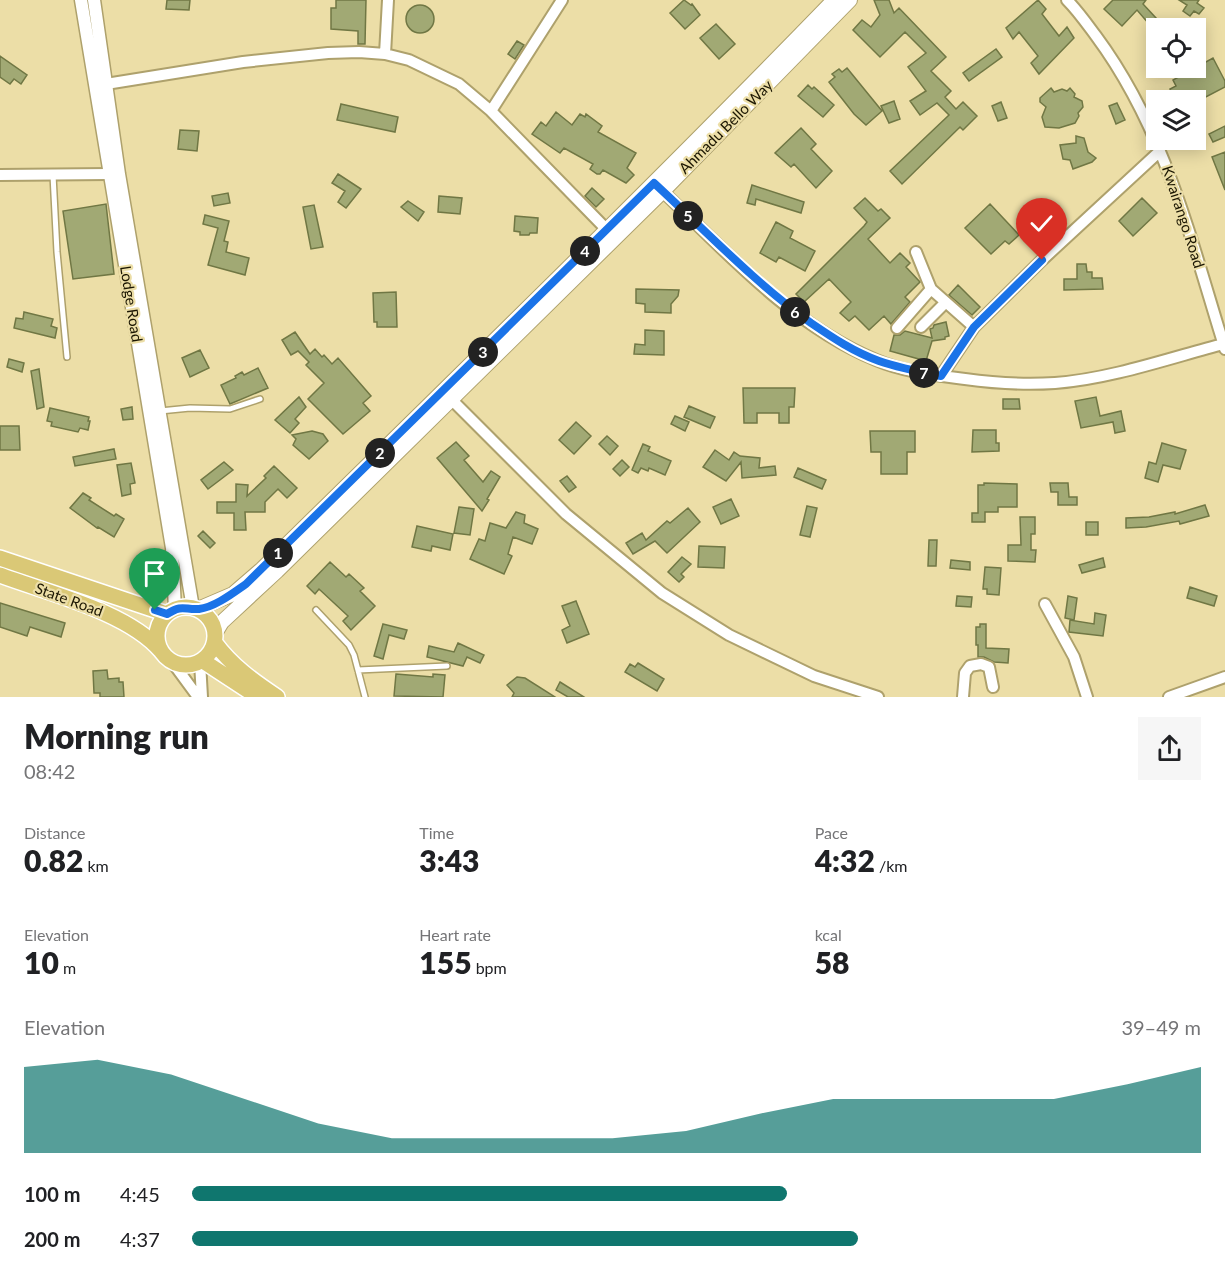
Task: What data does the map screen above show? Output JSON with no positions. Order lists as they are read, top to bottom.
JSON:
{
  "streets": {
    "main road": ["Ahmadu Bello Way", "State Road"],
    "street": ["Kwairango Road", "Lodge Road"]
  },
  "crossings": [
    ["Ahmadu Bello Way", "Lodge Road"],
    ["Ahmadu Bello Way", "State Road"],
    ["Lodge Road", "State Road"]
  ],
  "page": {
    "pins": [
      "5",
      "4",
      "6",
      "3",
      "7",
      "2",
      "1"
    ],
    "heading": ["Morning run", "08:42"],
    "stats": [
      ["Distance", "0.82 km"],
      ["Time", "3:43"],
      ["Pace", "4:32 /km"],
      ["Elevation", "10 m"],
      ["Heart rate", "155 bpm"],
      ["kcal", "58"]
    ],
    "chart": ["Elevation", "39–49 m"],
    "list": [
      {
        "name": "100 m",
        "note": "4:45"
      },
      {
        "name": "200 m",
        "note": "4:37"
      }
    ]
  }
}
